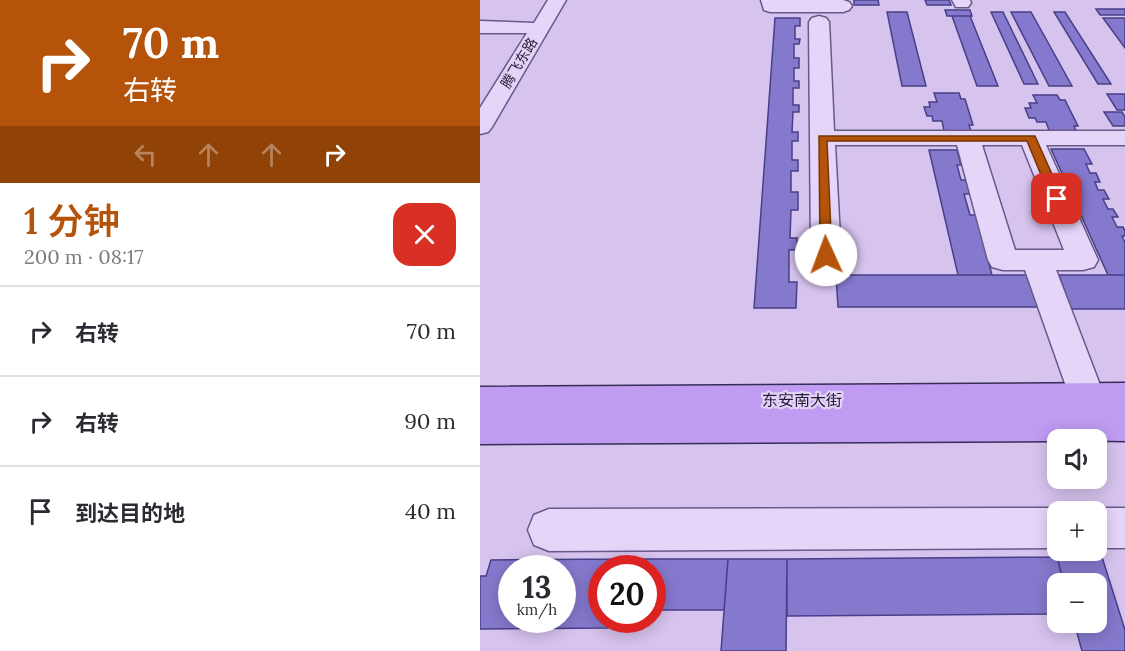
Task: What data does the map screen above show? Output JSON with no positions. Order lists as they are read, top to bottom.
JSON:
{
  "streets": {
    "main road": ["东安南大街"],
    "street": ["腾飞东路"]
  },
  "page": {
    "turn": ["70 m", "右转"],
    "heading": ["1 分钟", "200 m · 08:17"],
    "list": [
      {
        "name": "右转",
        "value": "70 m"
      },
      {
        "name": "右转",
        "value": "90 m"
      },
      {
        "name": "到达目的地",
        "value": "40 m"
      }
    ],
    "map_buttons": ["+", "−"],
    "speed": "13 km/h",
    "limit": "20"
  }
}
